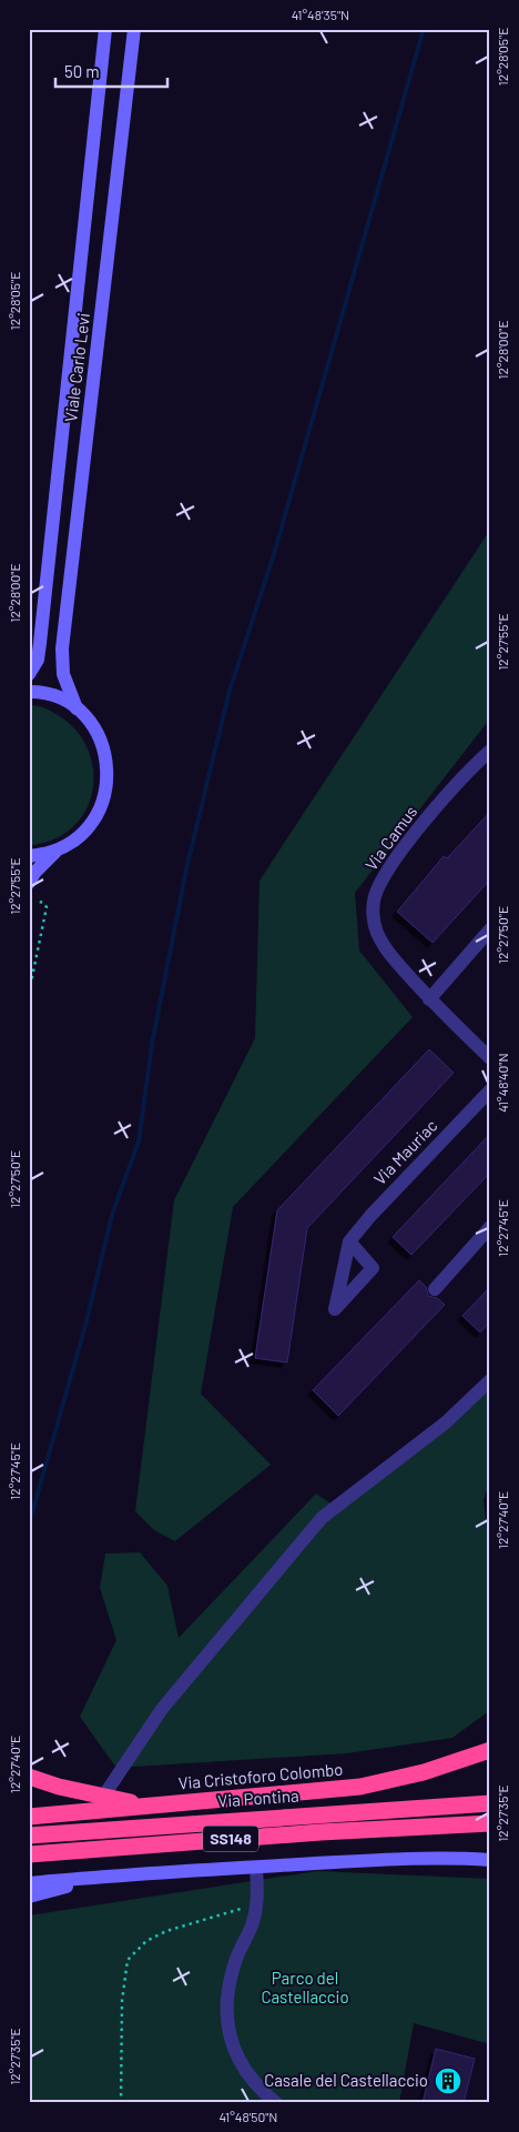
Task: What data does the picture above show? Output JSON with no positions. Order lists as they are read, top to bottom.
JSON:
{
  "streets": {
    "highway": ["Via Cristoforo Colombo", "Via Pontina", "SS148"],
    "street": ["Viale Carlo Levi", "Via Camus", "Via Mauriac"]
  },
  "parks": ["Parco del Castellaccio"],
  "places": {
    "building": ["Casale del Castellaccio"]
  },
  "scale_bar": "50 m",
  "coordinates": [
    "41°48'35\"N",
    "12°28'05\"E",
    "12°28'00\"E",
    "12°27'55\"E",
    "12°27'50\"E",
    "41°48'40\"N",
    "12°27'45\"E",
    "12°27'40\"E",
    "12°27'35\"E",
    "41°48'50\"N"
  ]
}
